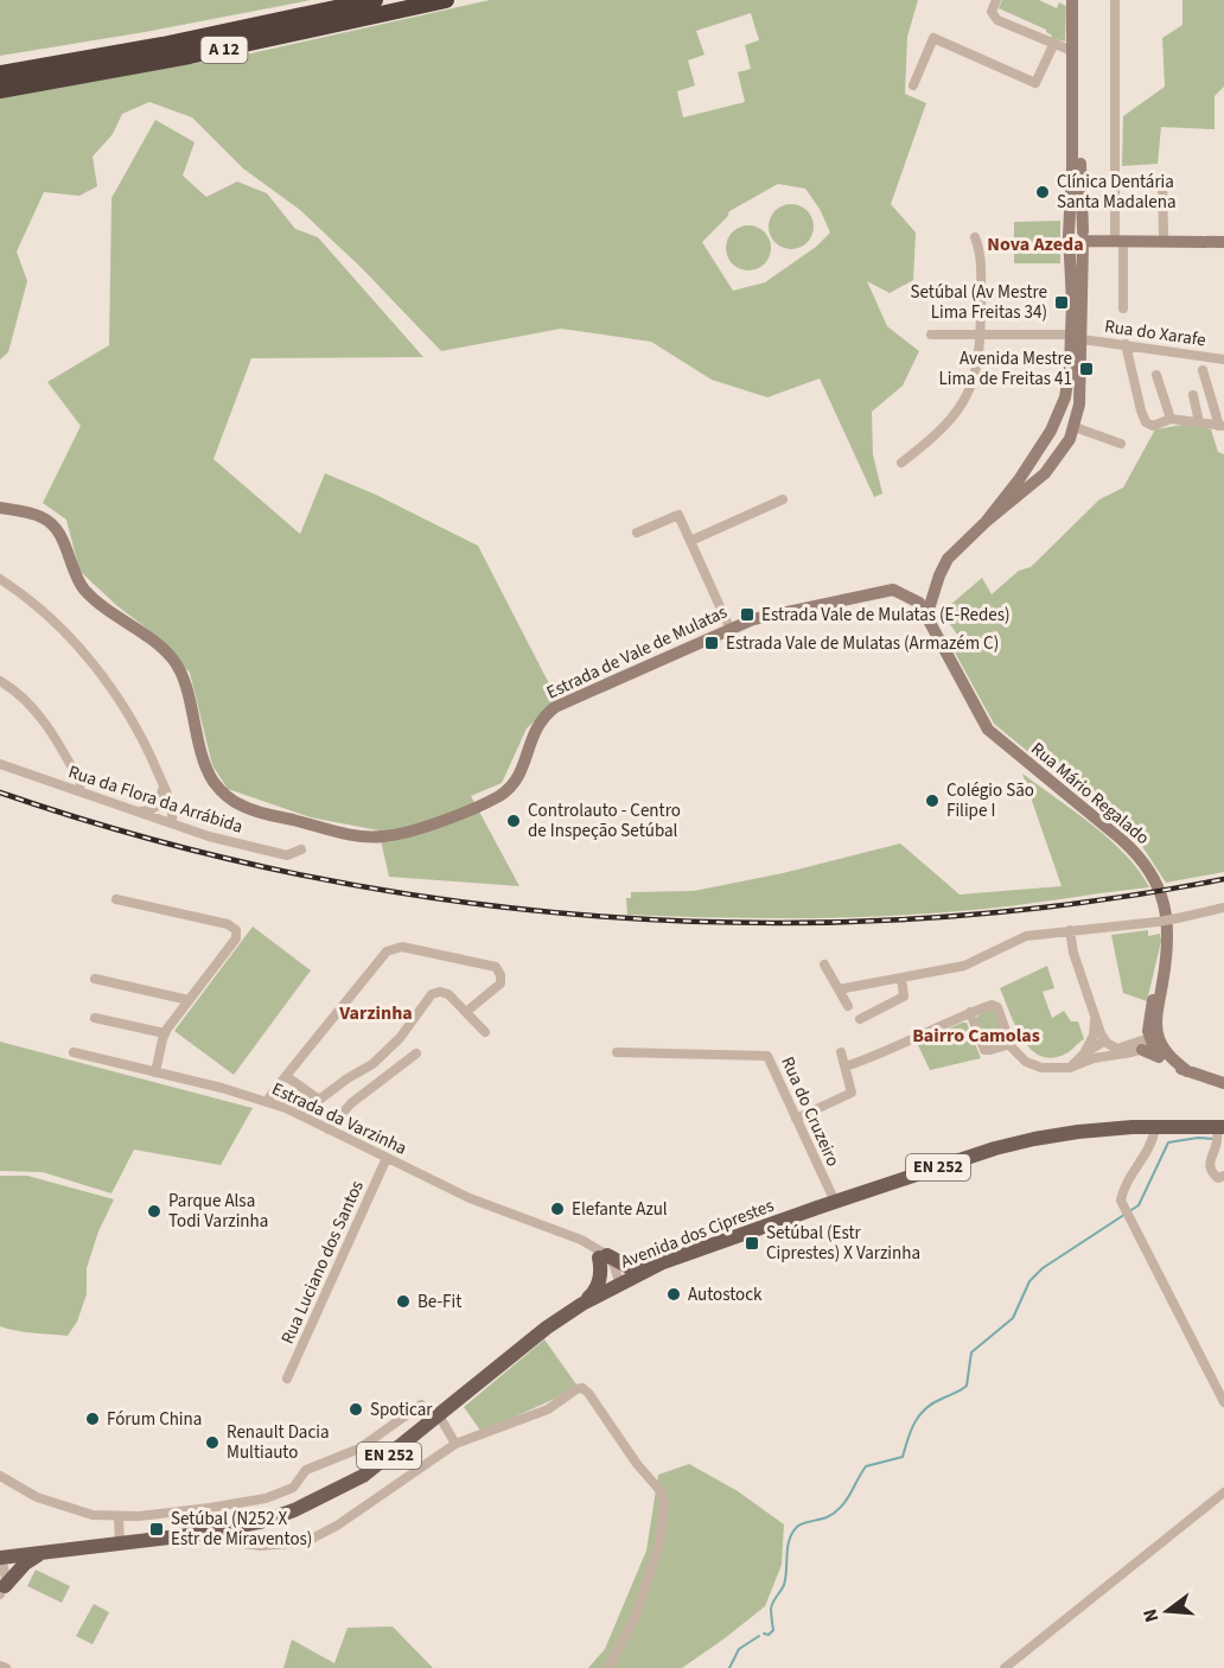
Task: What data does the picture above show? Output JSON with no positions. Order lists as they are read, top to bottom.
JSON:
{
  "streets": {
    "highway": ["A 12"],
    "main road": [
      "Estrada de Vale de Mulatas",
      "Rua Mário Regalado",
      "EN 252",
      "Avenida dos Ciprestes"
    ],
    "street": [
      "Rua do Xarafe",
      "Rua da Flora da Arrábida",
      "Rua do Cruzeiro",
      "Estrada da Varzinha",
      "Rua Luciano dos Santos"
    ]
  },
  "crossings": [
    ["Estrada de Vale de Mulatas", "Rua Mário Regalado"],
    ["Rua do Cruzeiro", "Avenida dos Ciprestes"],
    ["Estrada da Varzinha", "Rua Luciano dos Santos"],
    ["EN 252", "Avenida dos Ciprestes"]
  ],
  "districts": ["Nova Azeda", "Varzinha", "Bairro Camolas"],
  "places": {
    "other": [
      "Clínica Dentária Santa Madalena",
      "Colégio São Filipe I",
      "Controlauto - Centro de Inspeção Setúbal",
      "Elefante Azul",
      "Parque Alsa Todi Varzinha",
      "Autostock",
      "Be-Fit",
      "Spoticar",
      "Fórum China",
      "Renault Dacia Multiauto"
    ],
    "transit": [
      "Setúbal (Av Mestre Lima Freitas 34)",
      "Avenida Mestre Lima de Freitas 41",
      "Estrada Vale de Mulatas (E-Redes)",
      "Estrada Vale de Mulatas (Armazém C)",
      "Setúbal (Estr Ciprestes) X Varzinha",
      "Setúbal (N252 X Estr de Miraventos)"
    ]
  },
  "north": "left"
}
